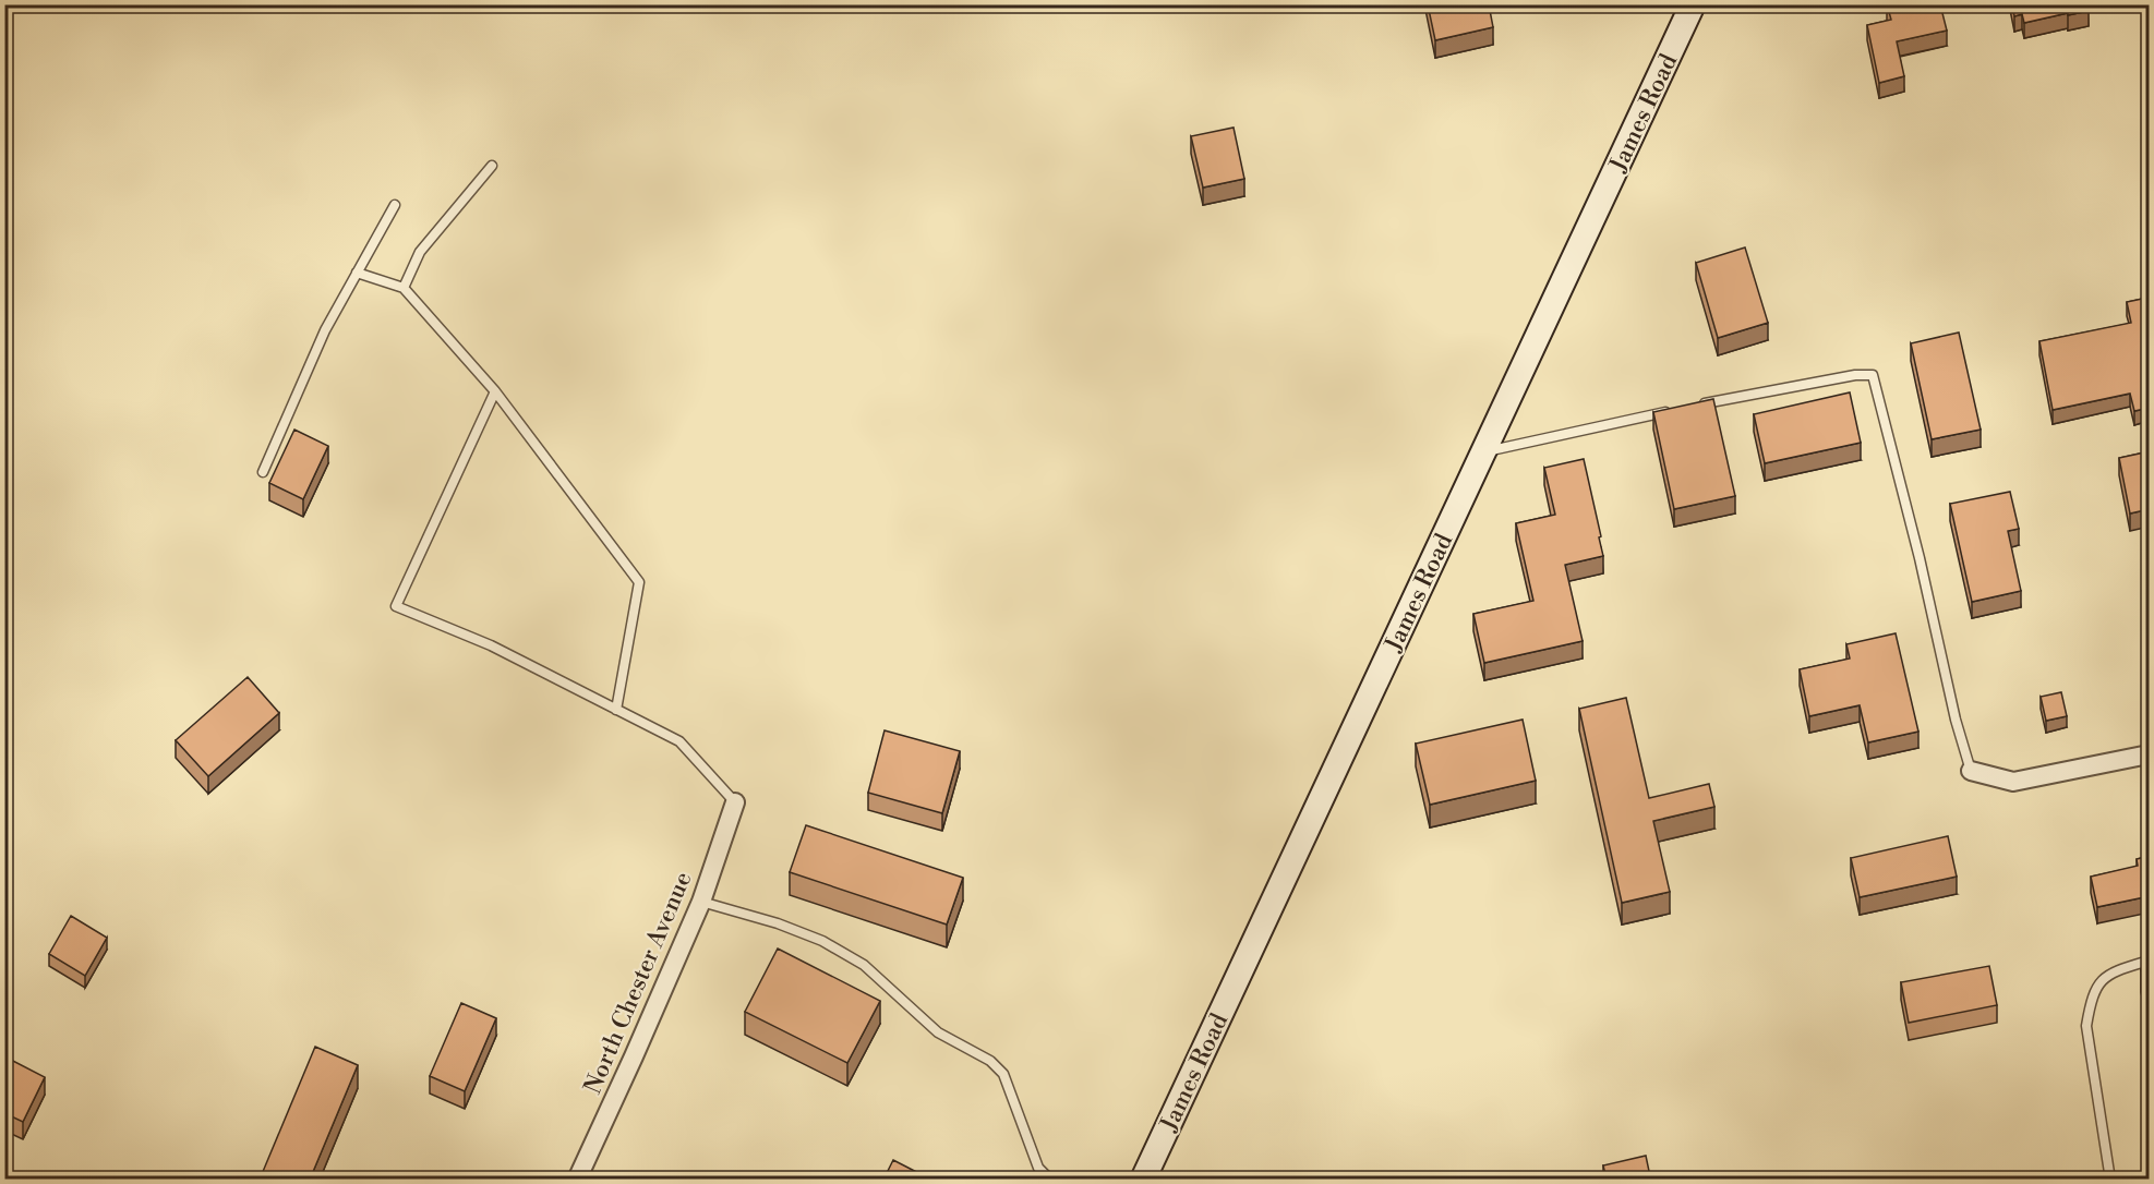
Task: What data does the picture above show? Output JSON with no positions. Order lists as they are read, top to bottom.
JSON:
{
  "streets": {
    "main road": ["James Road"],
    "street": ["North Chester Avenue"]
  }
}
